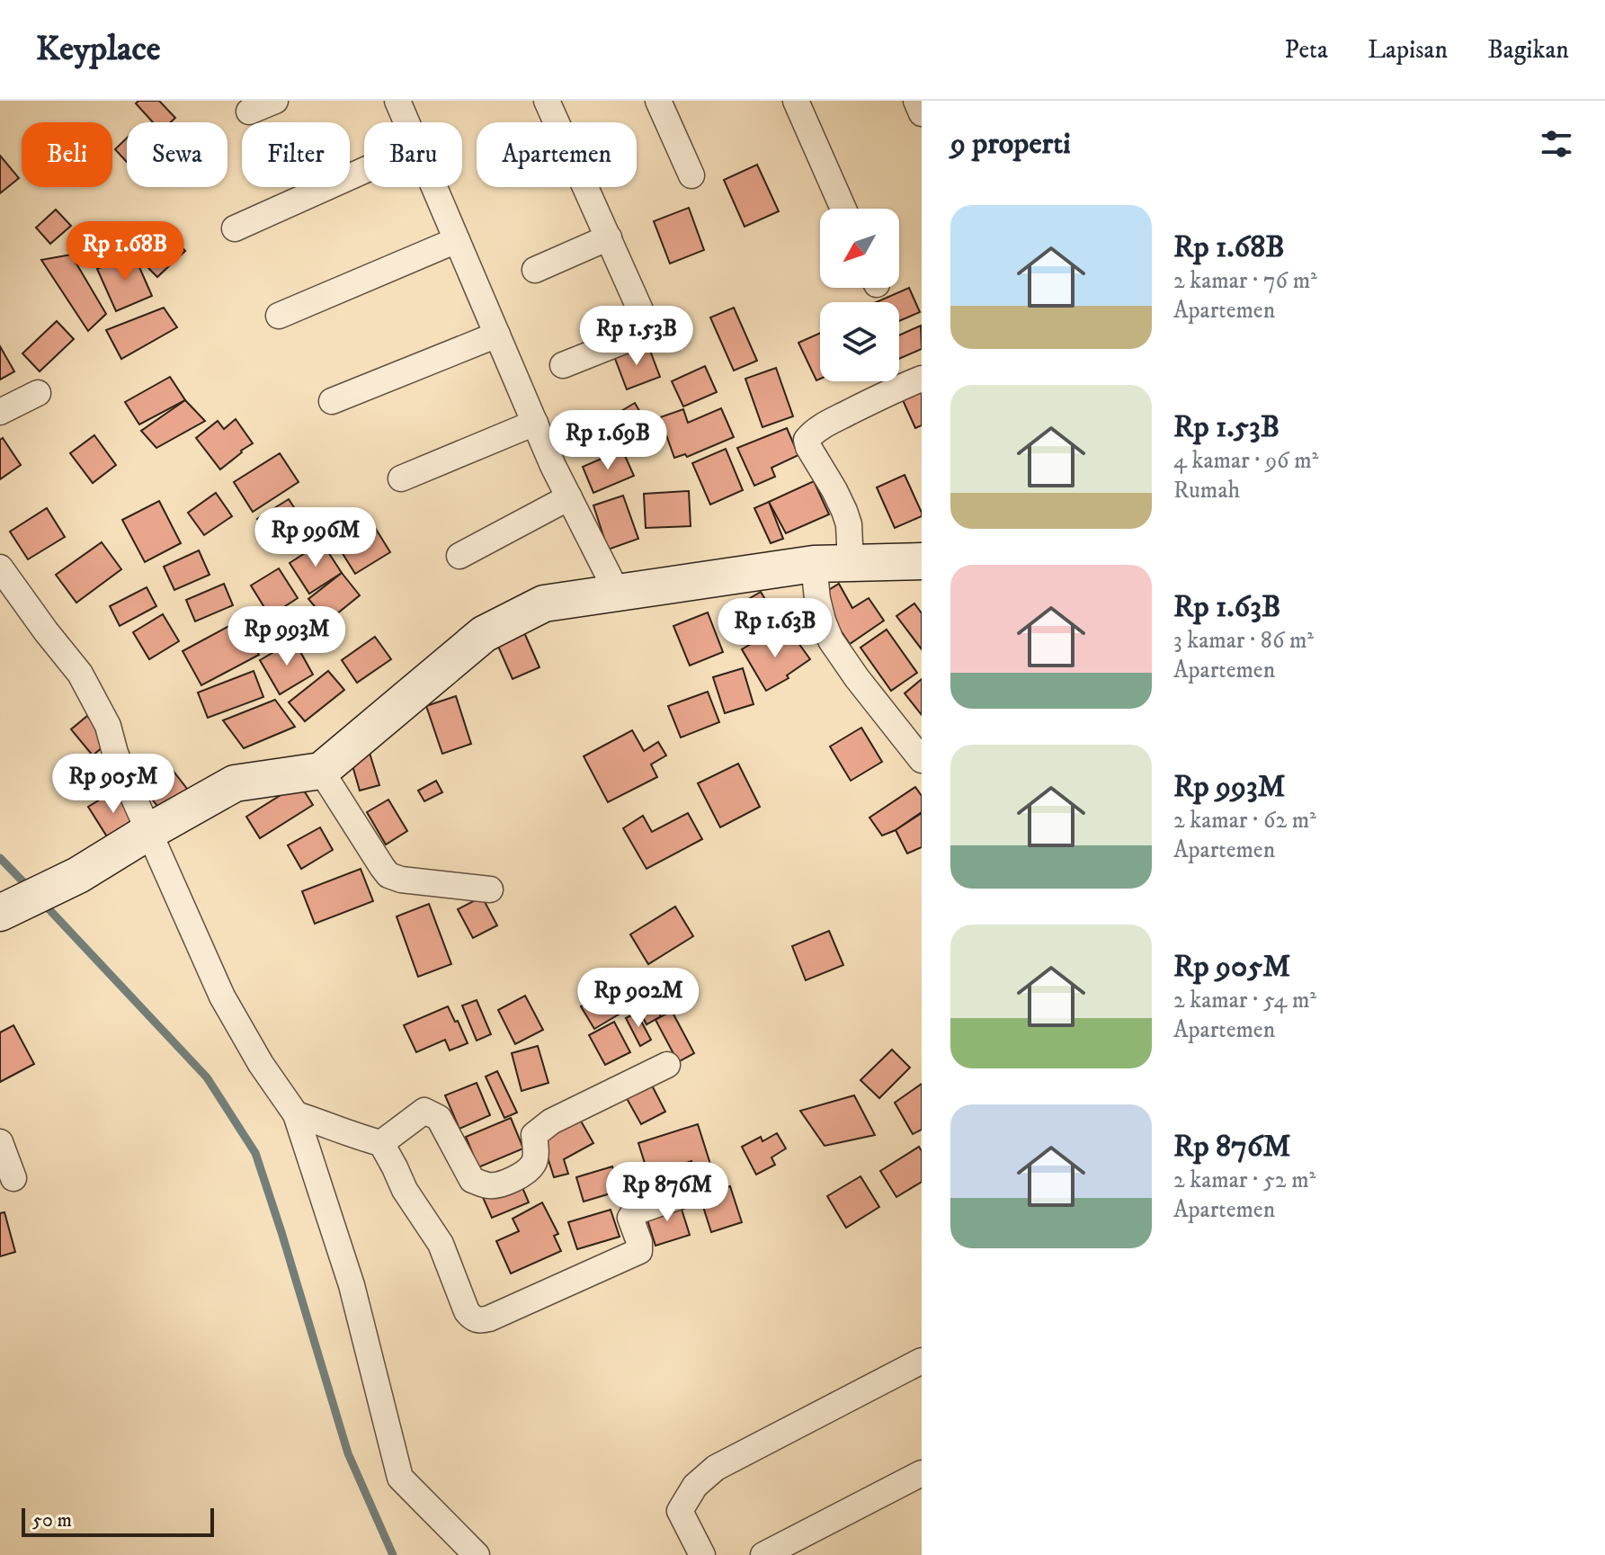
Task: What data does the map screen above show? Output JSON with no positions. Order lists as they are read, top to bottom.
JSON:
{
  "scale_bar": "50 m",
  "north": "bottom left",
  "page": {
    "header": "Keyplace",
    "nav": ["Peta", "Lapisan", "Bagikan"],
    "heading": "9 properti",
    "chip": [
      "Beli",
      "Sewa",
      "Filter",
      "Baru",
      "Apartemen"
    ],
    "list": [
      {
        "name": "Rp 1.68B",
        "note": "2 kamar · 76 m² · Apartemen"
      },
      {
        "name": "Rp 1.53B",
        "note": "4 kamar · 96 m² · Rumah"
      },
      {
        "name": "Rp 1.63B",
        "note": "3 kamar · 86 m² · Apartemen"
      },
      {
        "name": "Rp 993M",
        "note": "2 kamar · 62 m² · Apartemen"
      },
      {
        "name": "Rp 905M",
        "note": "2 kamar · 54 m² · Apartemen"
      },
      {
        "name": "Rp 876M",
        "note": "2 kamar · 52 m² · Apartemen"
      }
    ],
    "price": [
      "Rp 1.68B",
      "Rp 1.53B",
      "Rp 1.69B",
      "Rp 996M",
      "Rp 1.63B",
      "Rp 993M",
      "Rp 905M",
      "Rp 902M",
      "Rp 876M"
    ],
    "scale": "50 m"
  }
}
